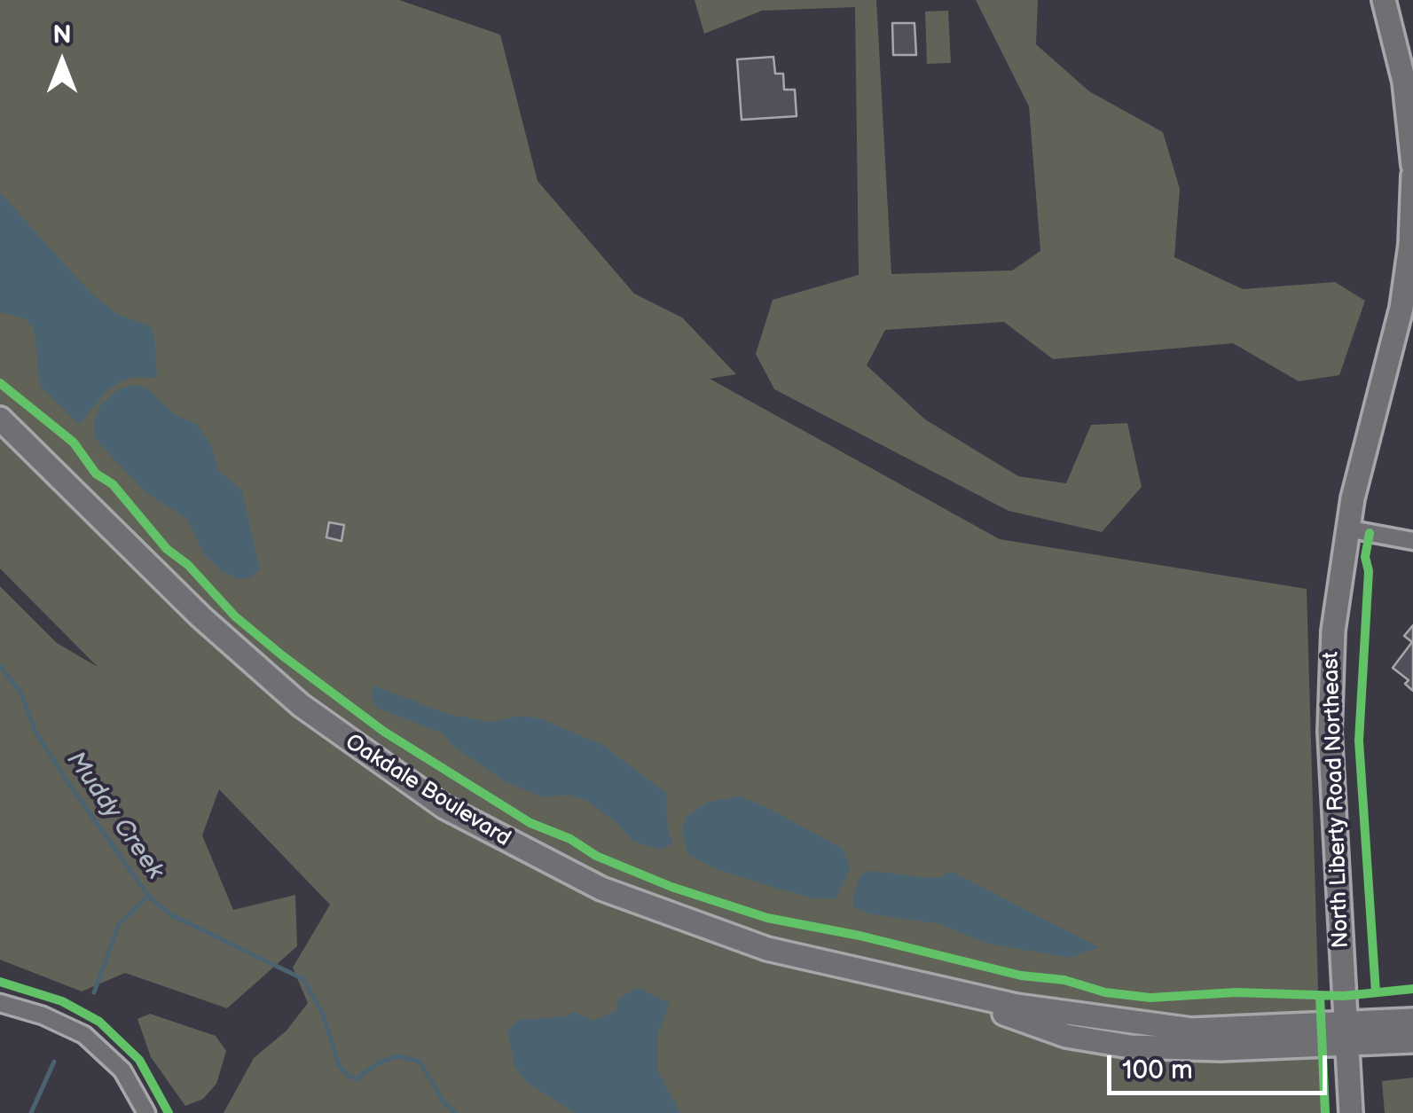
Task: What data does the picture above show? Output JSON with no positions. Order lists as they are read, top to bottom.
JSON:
{
  "streets": {
    "main road": ["Oakdale Boulevard", "North Liberty Road Northeast"]
  },
  "crossings": [
    ["Oakdale Boulevard", "North Liberty Road Northeast"]
  ],
  "water": ["Muddy Creek"],
  "scale_bar": "100 m",
  "north": "top"
}
